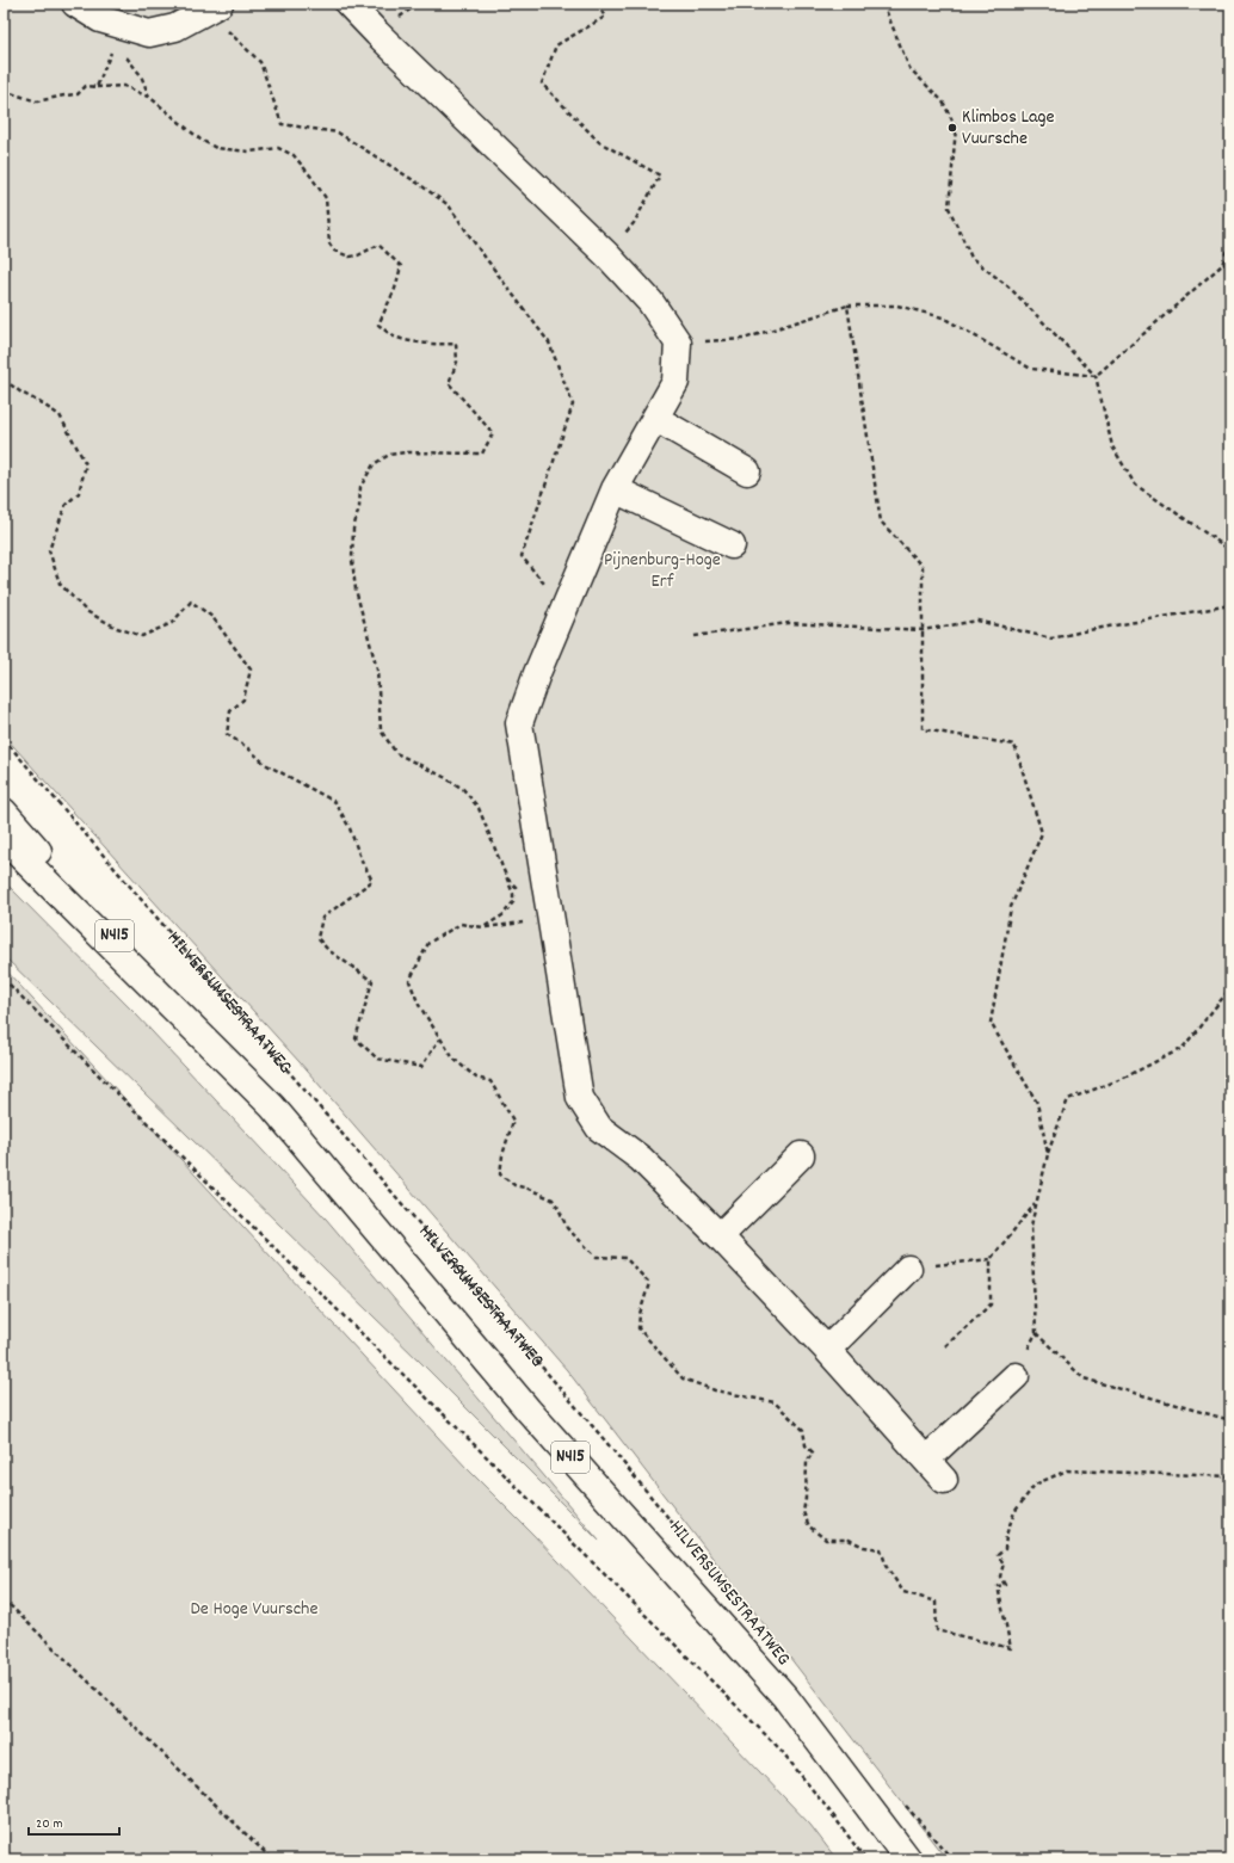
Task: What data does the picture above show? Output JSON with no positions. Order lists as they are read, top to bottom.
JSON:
{
  "streets": {
    "main road": ["N415", "HILVERSUMSESTRAATWEG"]
  },
  "parks": ["Pijnenburg-Hoge Erf", "De Hoge Vuursche"],
  "places": ["Klimbos Lage Vuursche"],
  "scale_bar": "20 m"
}
